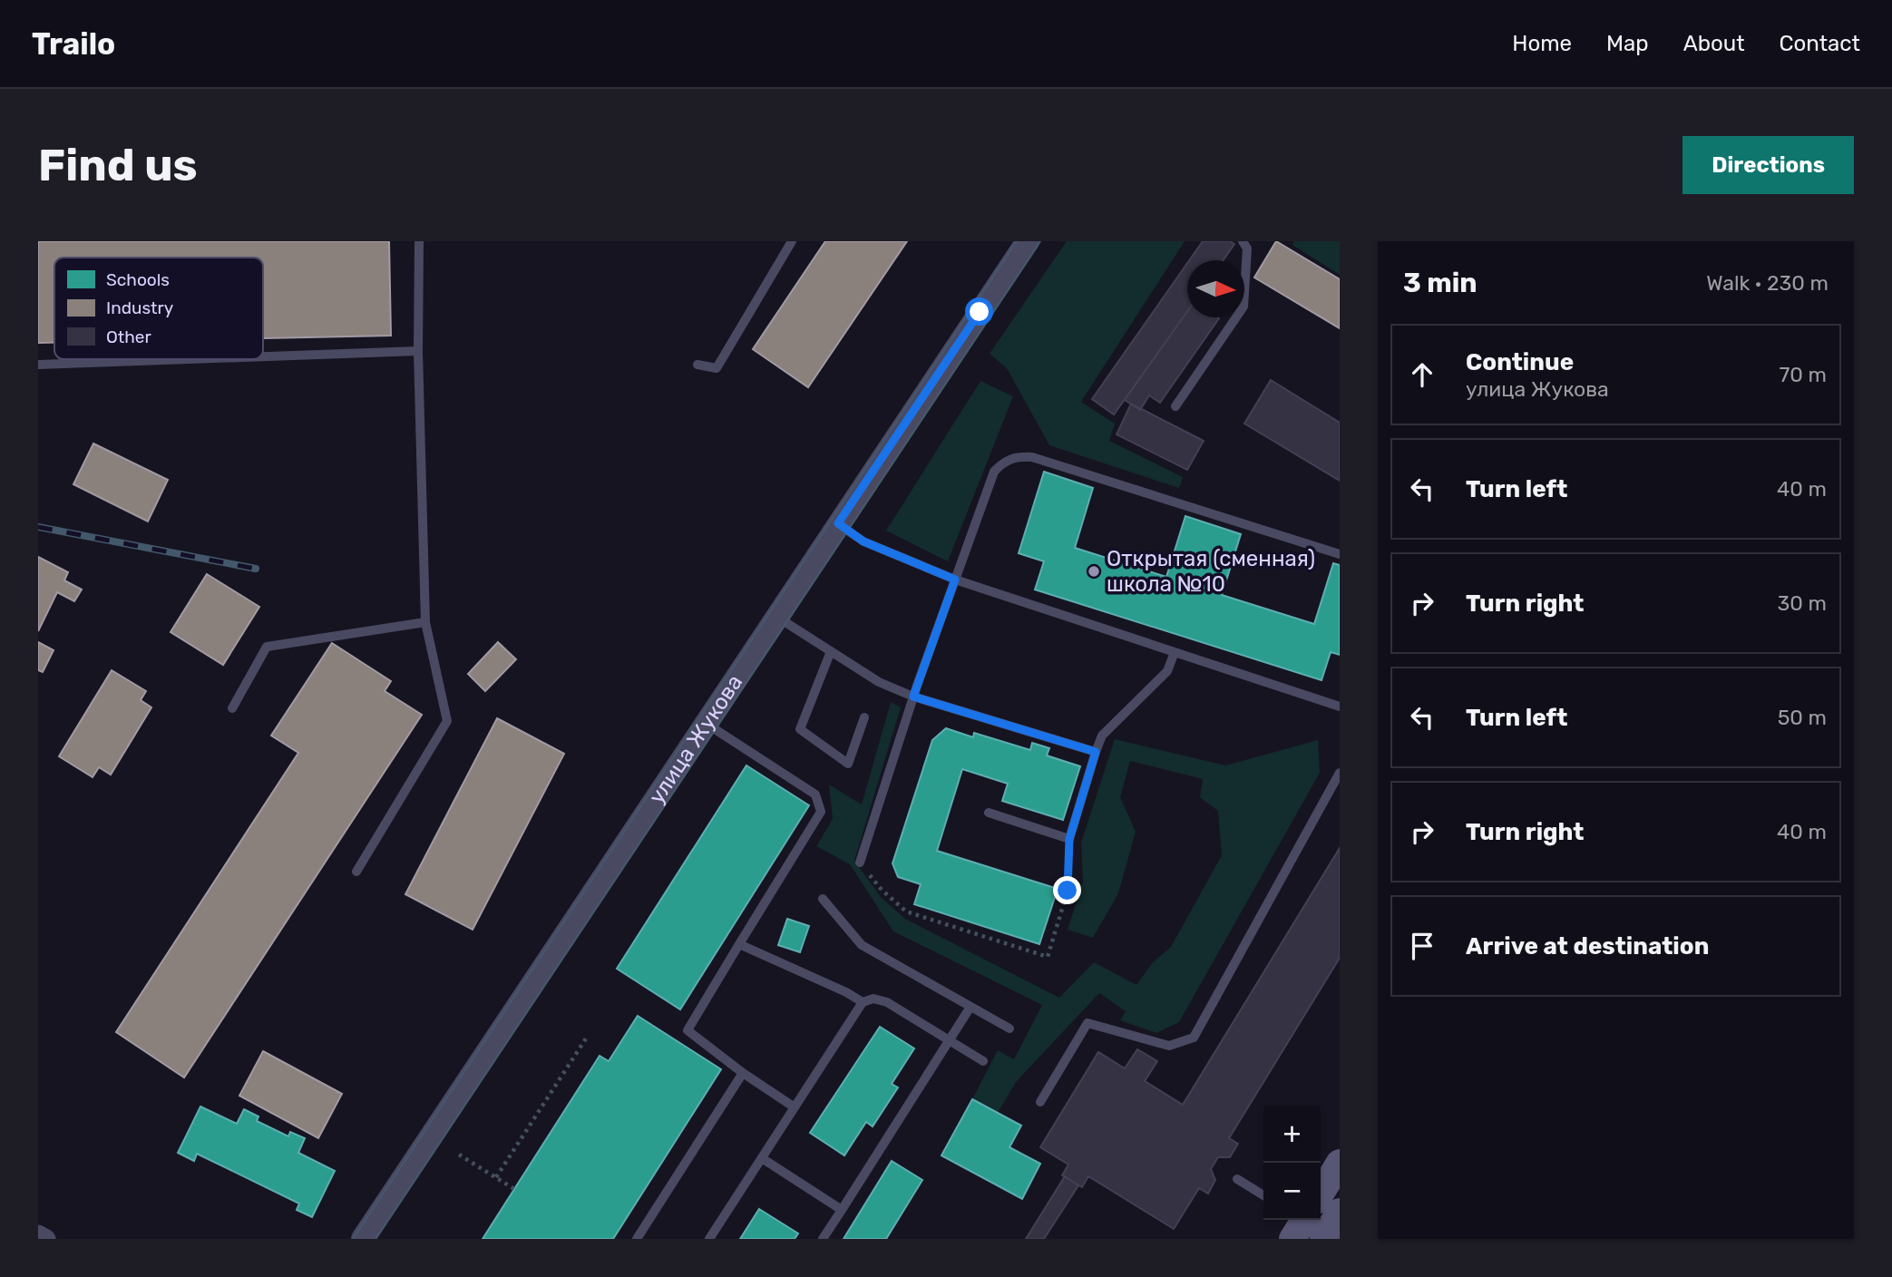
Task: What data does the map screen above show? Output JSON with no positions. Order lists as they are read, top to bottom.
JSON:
{
  "streets": {
    "street": ["улица Жукова"]
  },
  "places": ["Открытая (сменная) школа №10"],
  "legend": ["Schools", "Industry", "Other"],
  "north": "right",
  "page": {
    "header": "Trailo",
    "nav": [
      "Home",
      "Map",
      "About",
      "Contact"
    ],
    "buttons": "Directions",
    "title": "Find us",
    "heading": ["3 min", "Walk · 230 m"],
    "list": [
      ["Continue", "улица Жукова", "70 m"],
      ["Turn left", "40 m"],
      ["Turn right", "30 m"],
      ["Turn left", "50 m"],
      ["Turn right", "40 m"],
      "Arrive at destination"
    ],
    "map_buttons": ["+", "−"]
  }
}
